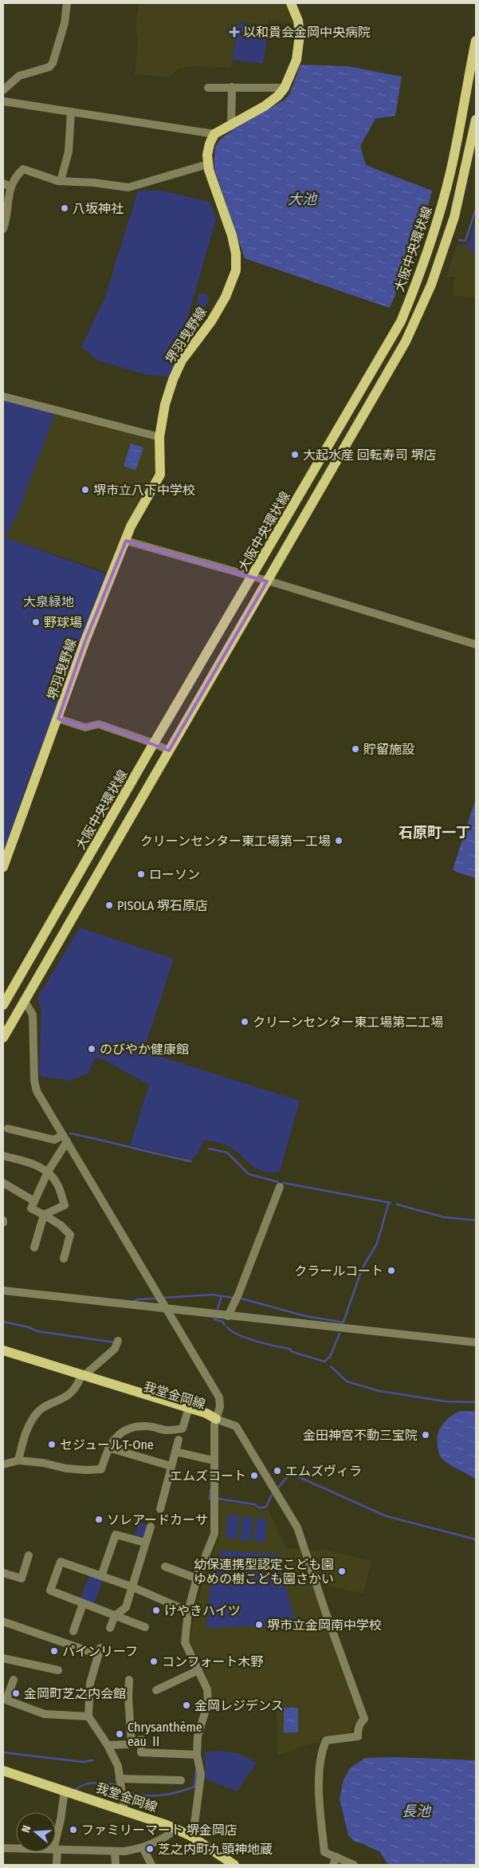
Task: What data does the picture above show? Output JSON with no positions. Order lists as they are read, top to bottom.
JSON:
{
  "streets": {
    "main road": ["大阪中央環状線", "堺羽曳野線", "我堂金岡線"]
  },
  "districts": ["石原町一丁"],
  "water": ["大池", "長池"],
  "parks": ["大泉緑地"],
  "places": {
    "health": ["以和貴会金岡中央病院"],
    "other": [
      "八坂神社",
      "大起水産 回転寿司 堺店",
      "堺市立八下中学校",
      "野球場",
      "貯留施設",
      "クリーンセンター東工場第一工場",
      "ローソン",
      "PISOLA 堺石原店",
      "クリーンセンター東工場第二工場",
      "のびやか健康館",
      "クラールコート",
      "金田神宮不動三宝院",
      "セジュールT-One",
      "エムズヴィラ",
      "エムズコート",
      "ソレアードカーサ",
      "幼保連携型認定こども園 ゆめの樹こども園さかい",
      "けやきハイツ",
      "堺市立金岡南中学校",
      "パインリーフ",
      "コンフォート木野",
      "金岡町芝之内会館",
      "金岡レジデンス",
      "Chrysanthème eau Ⅱ",
      "ファミリーマート 堺金岡店",
      "芝之内町九頭神地蔵"
    ]
  },
  "north": "left"
}
